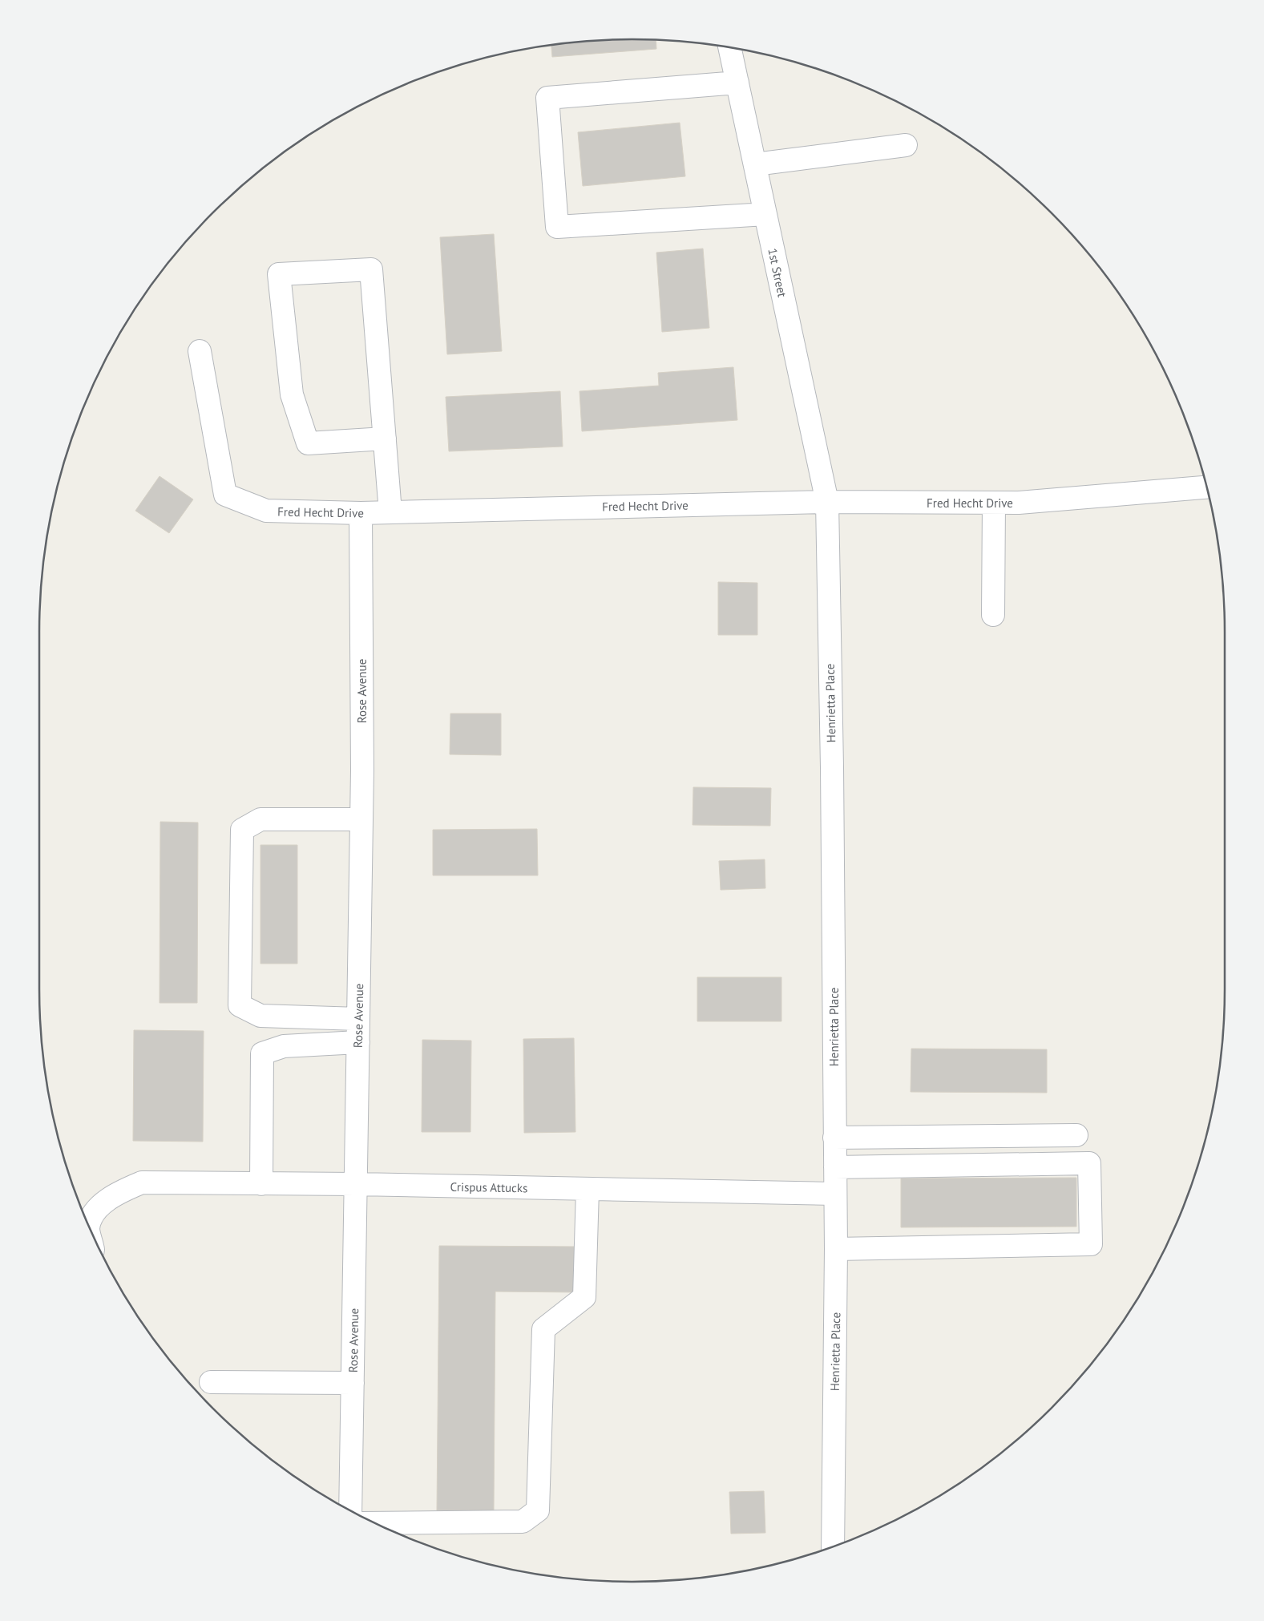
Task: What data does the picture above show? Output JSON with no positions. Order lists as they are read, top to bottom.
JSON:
{
  "streets": {
    "street": [
      "1st Street",
      "Fred Hecht Drive",
      "Rose Avenue",
      "Henrietta Place",
      "Crispus Attucks"
    ]
  },
  "crossings": [
    ["1st Street", "Fred Hecht Drive"],
    ["1st Street", "Henrietta Place"],
    ["Fred Hecht Drive", "Rose Avenue"],
    ["Fred Hecht Drive", "Henrietta Place"],
    ["Rose Avenue", "Crispus Attucks"],
    ["Henrietta Place", "Crispus Attucks"]
  ]
}
